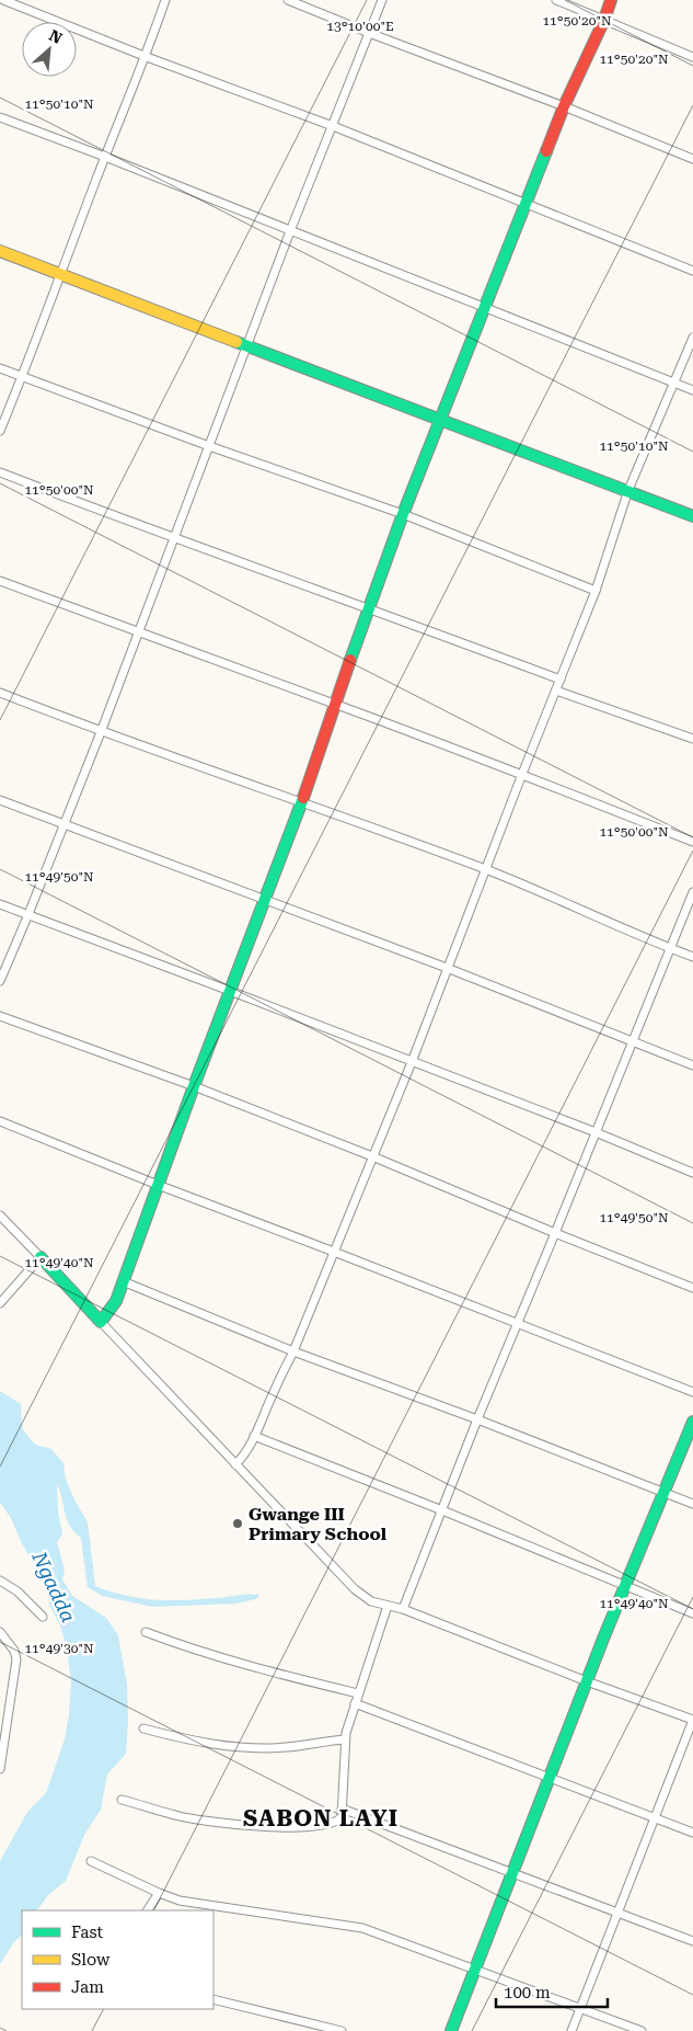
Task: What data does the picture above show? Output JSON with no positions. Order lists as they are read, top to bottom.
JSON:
{
  "districts": ["SABON LAYI"],
  "water": ["Ngadda"],
  "places": ["Gwange III Primary School"],
  "legend": ["Fast", "Slow", "Jam"],
  "scale_bar": "100 m",
  "north": "top right",
  "coordinates": [
    "11°50'20\"N",
    "13°10'00\"E",
    "11°50'10\"N",
    "11°50'00\"N",
    "11°49'50\"N",
    "11°49'40\"N",
    "11°49'30\"N"
  ]
}
